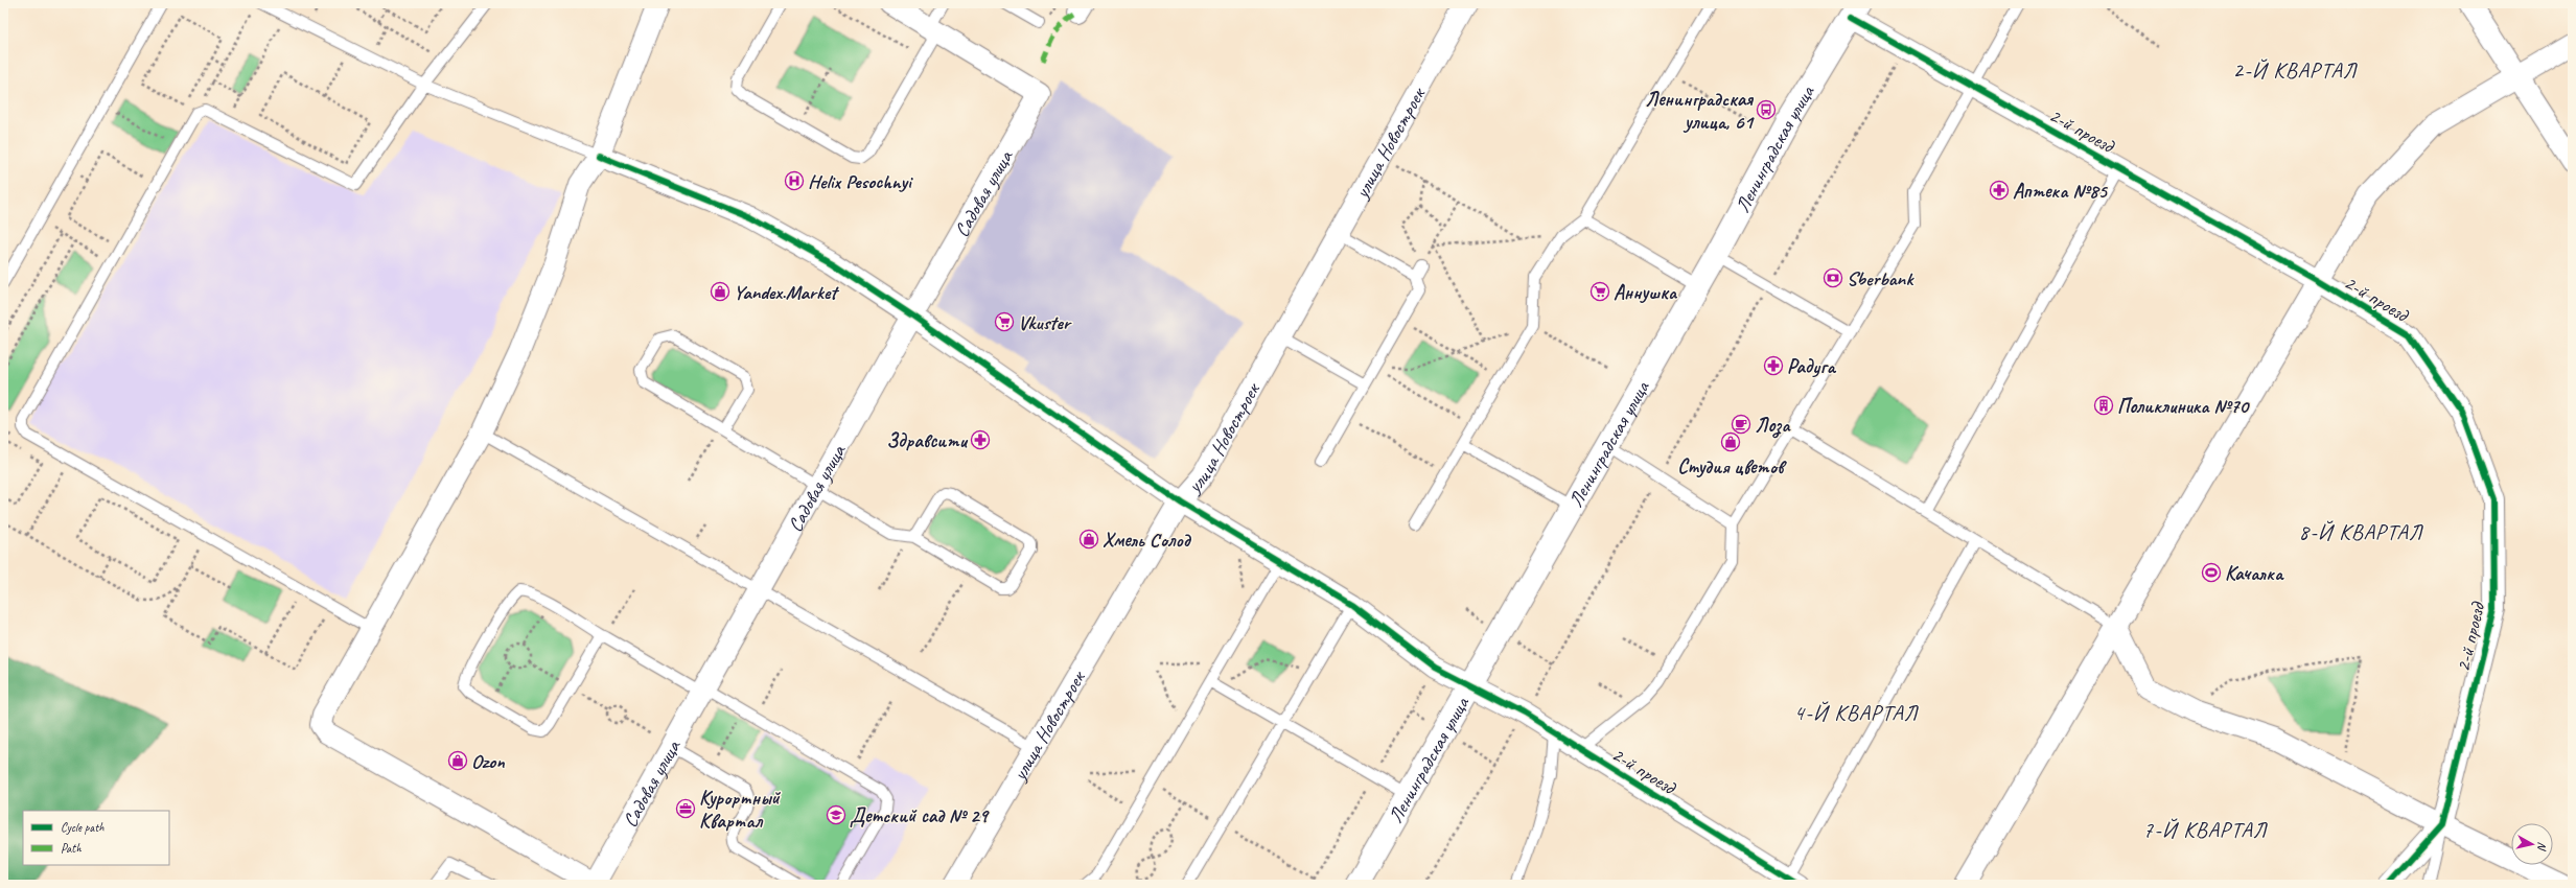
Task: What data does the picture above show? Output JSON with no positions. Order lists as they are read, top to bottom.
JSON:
{
  "streets": {
    "main road": ["Ленинградская улица"],
    "street": ["2-й проезд", "улица Новостроек", "Садовая улица"]
  },
  "crossings": [
    ["2-й проезд", "улица Новостроек"],
    ["2-й проезд", "Ленинградская улица"],
    ["2-й проезд", "Садовая улица"]
  ],
  "districts": [
    "2-Й КВАРТАЛ",
    "8-Й КВАРТАЛ",
    "4-Й КВАРТАЛ",
    "7-Й КВАРТАЛ"
  ],
  "places": {
    "bus stop": ["Ленинградская улица, 61"],
    "hospital": ["Helix Pesochnyi"],
    "pharmacy": ["Аптека №85", "Радуга", "Здравсити"],
    "bank": ["Sberbank"],
    "shop": [
      "Yandex.Market",
      "Студия цветов",
      "Хмель Солод",
      "Ozon"
    ],
    "supermarket": ["Аннушка", "Vkuster"],
    "building": ["Поликлиника №70"],
    "cafe": ["Лоза"],
    "sports": ["Качалка"],
    "office": ["Курортный Квартал"],
    "school or university": ["Детский сад № 29"]
  },
  "legend": ["Cycle path", "Path"],
  "north": "right"
}
